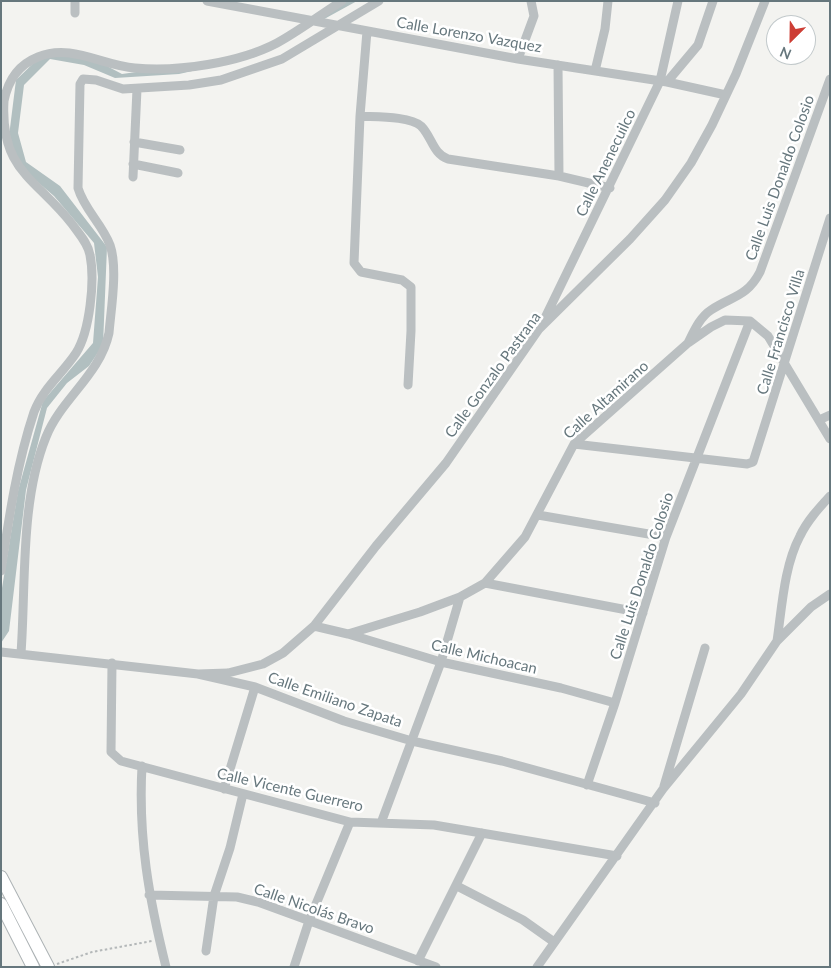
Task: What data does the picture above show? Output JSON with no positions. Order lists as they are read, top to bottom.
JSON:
{
  "streets": {
    "street": [
      "Calle Lorenzo Vazquez",
      "Calle Anenecuilco",
      "Calle Luis Donaldo Colosio",
      "Calle Francisco Villa",
      "Calle Gonzalo Pastrana",
      "Calle Altamirano",
      "Calle Michoacan",
      "Calle Emiliano Zapata",
      "Calle Vicente Guerrero",
      "Calle Nicolás Bravo"
    ]
  },
  "crossings": [
    ["Calle Lorenzo Vazquez", "Calle Anenecuilco"],
    ["Calle Lorenzo Vazquez", "Calle Gonzalo Pastrana"],
    ["Calle Anenecuilco", "Calle Gonzalo Pastrana"],
    ["Calle Luis Donaldo Colosio", "Calle Francisco Villa"],
    ["Calle Luis Donaldo Colosio", "Calle Altamirano"],
    ["Calle Luis Donaldo Colosio", "Calle Michoacan"],
    ["Calle Luis Donaldo Colosio", "Calle Emiliano Zapata"],
    ["Calle Gonzalo Pastrana", "Calle Altamirano"],
    ["Calle Gonzalo Pastrana", "Calle Emiliano Zapata"],
    ["Calle Altamirano", "Calle Michoacan"],
    ["Calle Emiliano Zapata", "Calle Vicente Guerrero"]
  ],
  "north": "bottom left"
}
